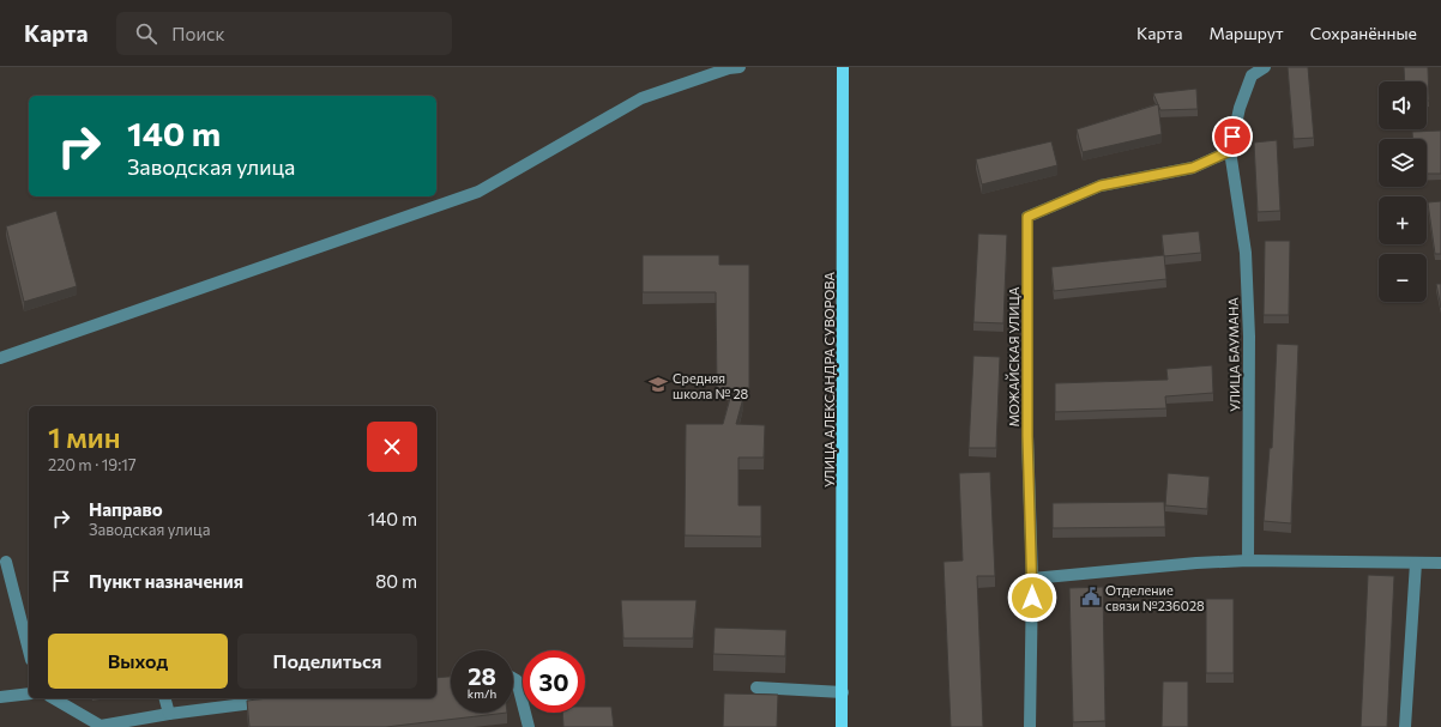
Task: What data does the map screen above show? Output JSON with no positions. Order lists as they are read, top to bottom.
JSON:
{
  "streets": {
    "main road": ["УЛИЦА АЛЕКСАНДРА СУВОРОВА"],
    "street": ["УЛИЦА БАУМАНА", "МОЖАЙСКАЯ УЛИЦА"]
  },
  "crossings": [
    ["УЛИЦА БАУМАНА", "МОЖАЙСКАЯ УЛИЦА"]
  ],
  "places": {
    "school or university": ["Средняя школа № 28"],
    "public building": ["Отделение связи №236028"]
  },
  "page": {
    "header": "Карта",
    "search": "Поиск",
    "nav": ["Карта", "Маршрут", "Сохранённые"],
    "map_buttons": ["+", "−"],
    "turn": ["140 m", "Заводская улица"],
    "heading": ["1 мин", "220 m · 19:17"],
    "list": [
      {
        "name": "Направо",
        "note": "Заводская улица",
        "value": "140 m"
      },
      {
        "name": "Пункт назначения",
        "value": "80 m"
      }
    ],
    "buttons": ["Выход", "Поделиться"],
    "speed": "28 km/h",
    "limit": "30"
  }
}
